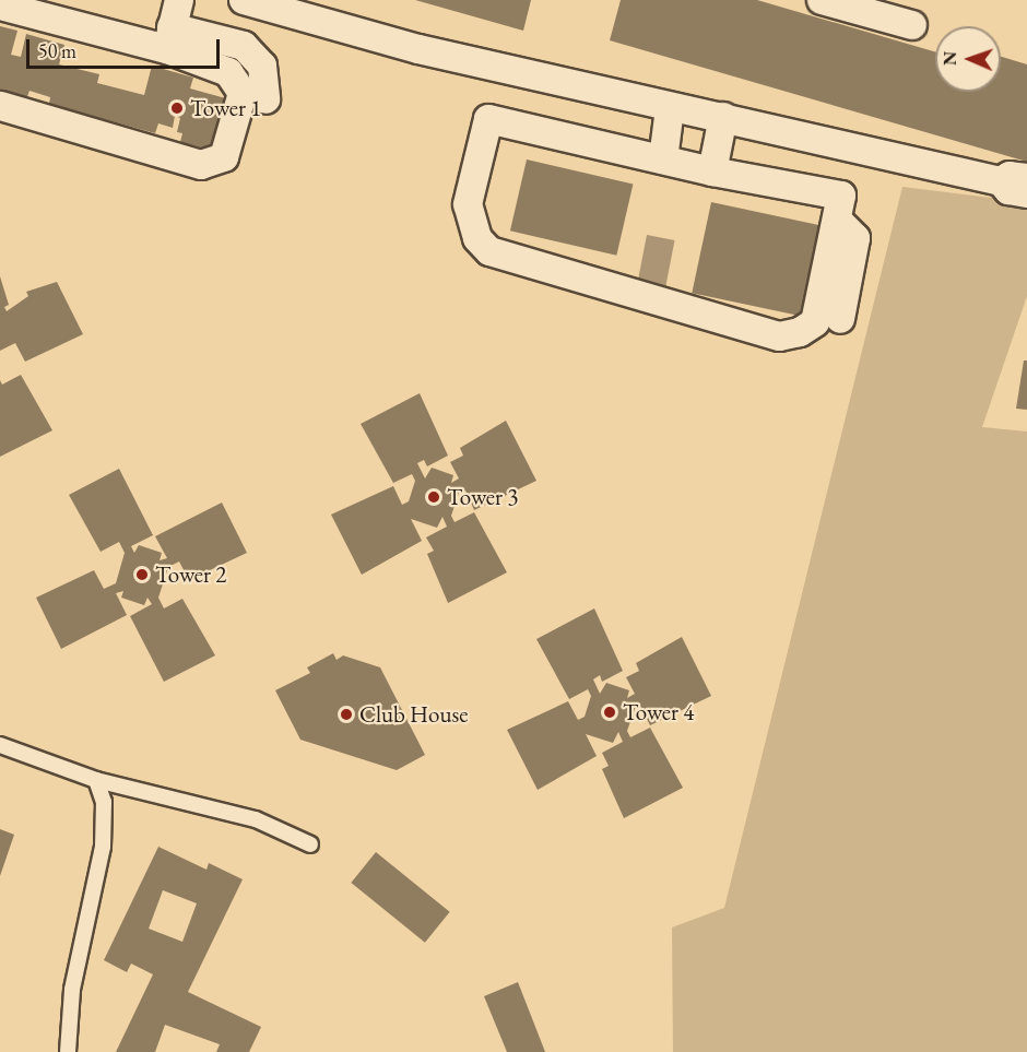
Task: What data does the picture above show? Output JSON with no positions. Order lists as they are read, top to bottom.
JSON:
{
  "places": [
    "Tower 1",
    "Tower 3",
    "Tower 2",
    "Tower 4",
    "Club House"
  ],
  "scale_bar": "50 m",
  "north": "left"
}
